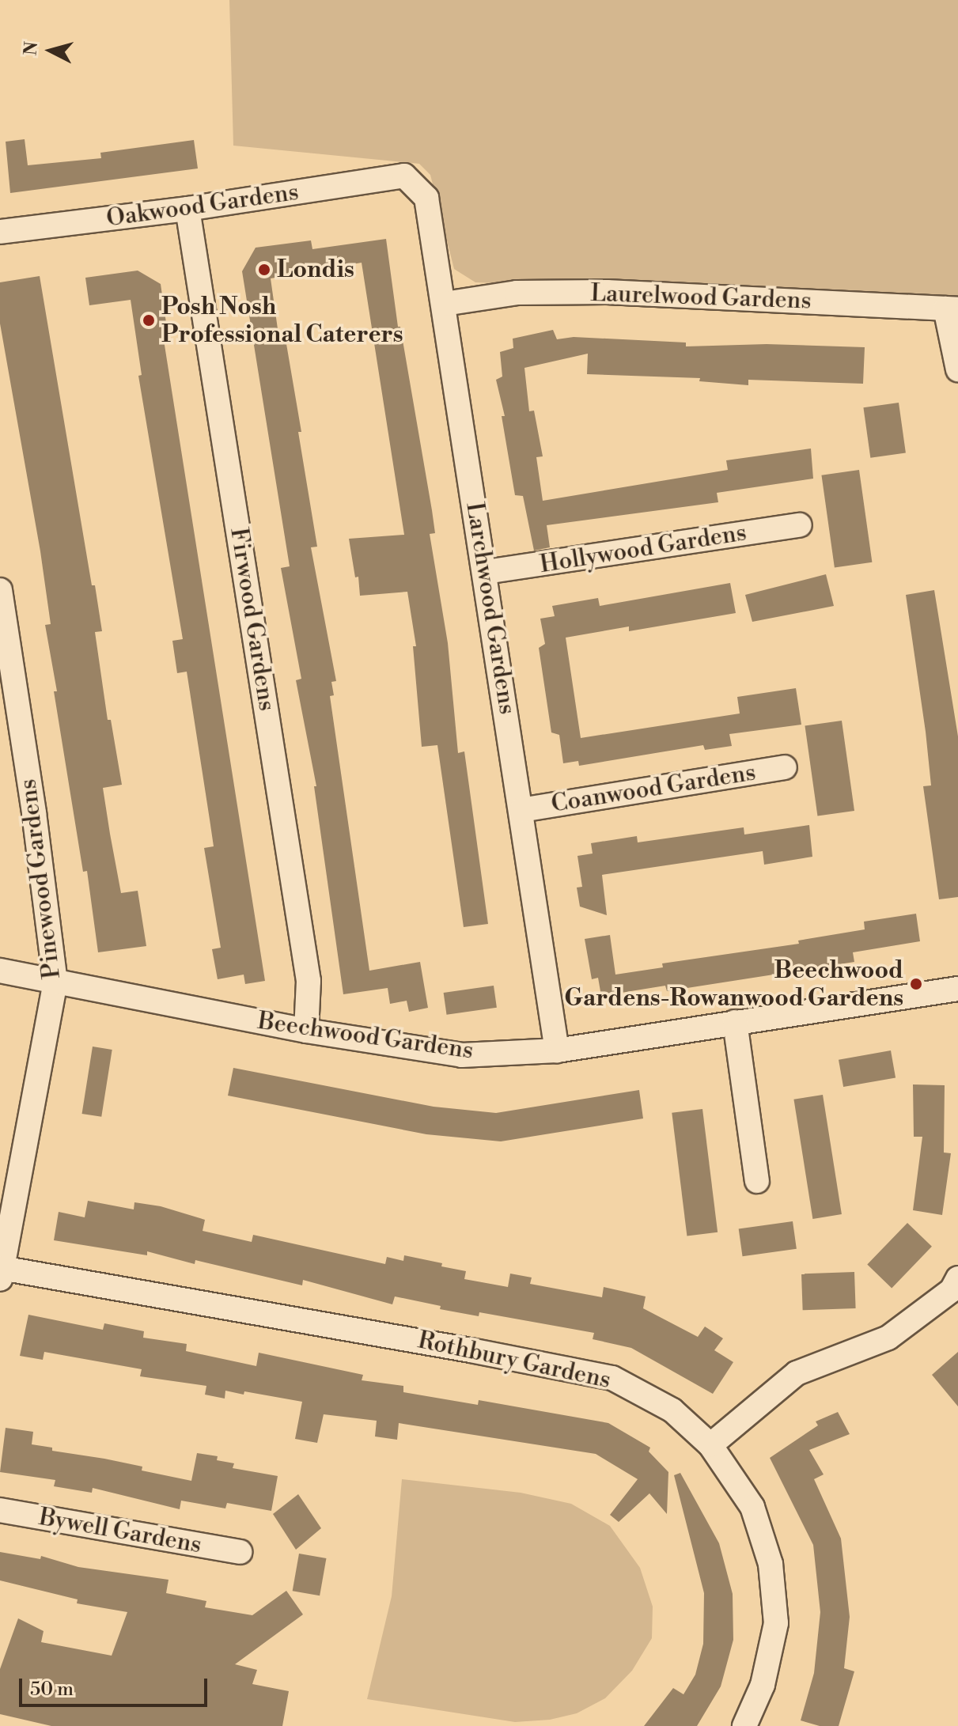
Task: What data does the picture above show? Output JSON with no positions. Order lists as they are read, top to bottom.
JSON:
{
  "streets": {
    "street": [
      "Oakwood Gardens",
      "Laurelwood Gardens",
      "Hollywood Gardens",
      "Larchwood Gardens",
      "Firwood Gardens",
      "Coanwood Gardens",
      "Pinewood Gardens",
      "Beechwood Gardens",
      "Rothbury Gardens",
      "Bywell Gardens"
    ]
  },
  "crossings": [
    ["Oakwood Gardens", "Larchwood Gardens"],
    ["Oakwood Gardens", "Firwood Gardens"],
    ["Laurelwood Gardens", "Larchwood Gardens"],
    ["Hollywood Gardens", "Larchwood Gardens"],
    ["Larchwood Gardens", "Coanwood Gardens"],
    ["Larchwood Gardens", "Beechwood Gardens"],
    ["Firwood Gardens", "Beechwood Gardens"],
    ["Pinewood Gardens", "Beechwood Gardens"],
    ["Pinewood Gardens", "Rothbury Gardens"]
  ],
  "places": ["Londis", "Posh Nosh Professional Caterers", "Beechwood Gardens-Rowanwood Gardens"],
  "scale_bar": "50 m",
  "north": "left"
}
